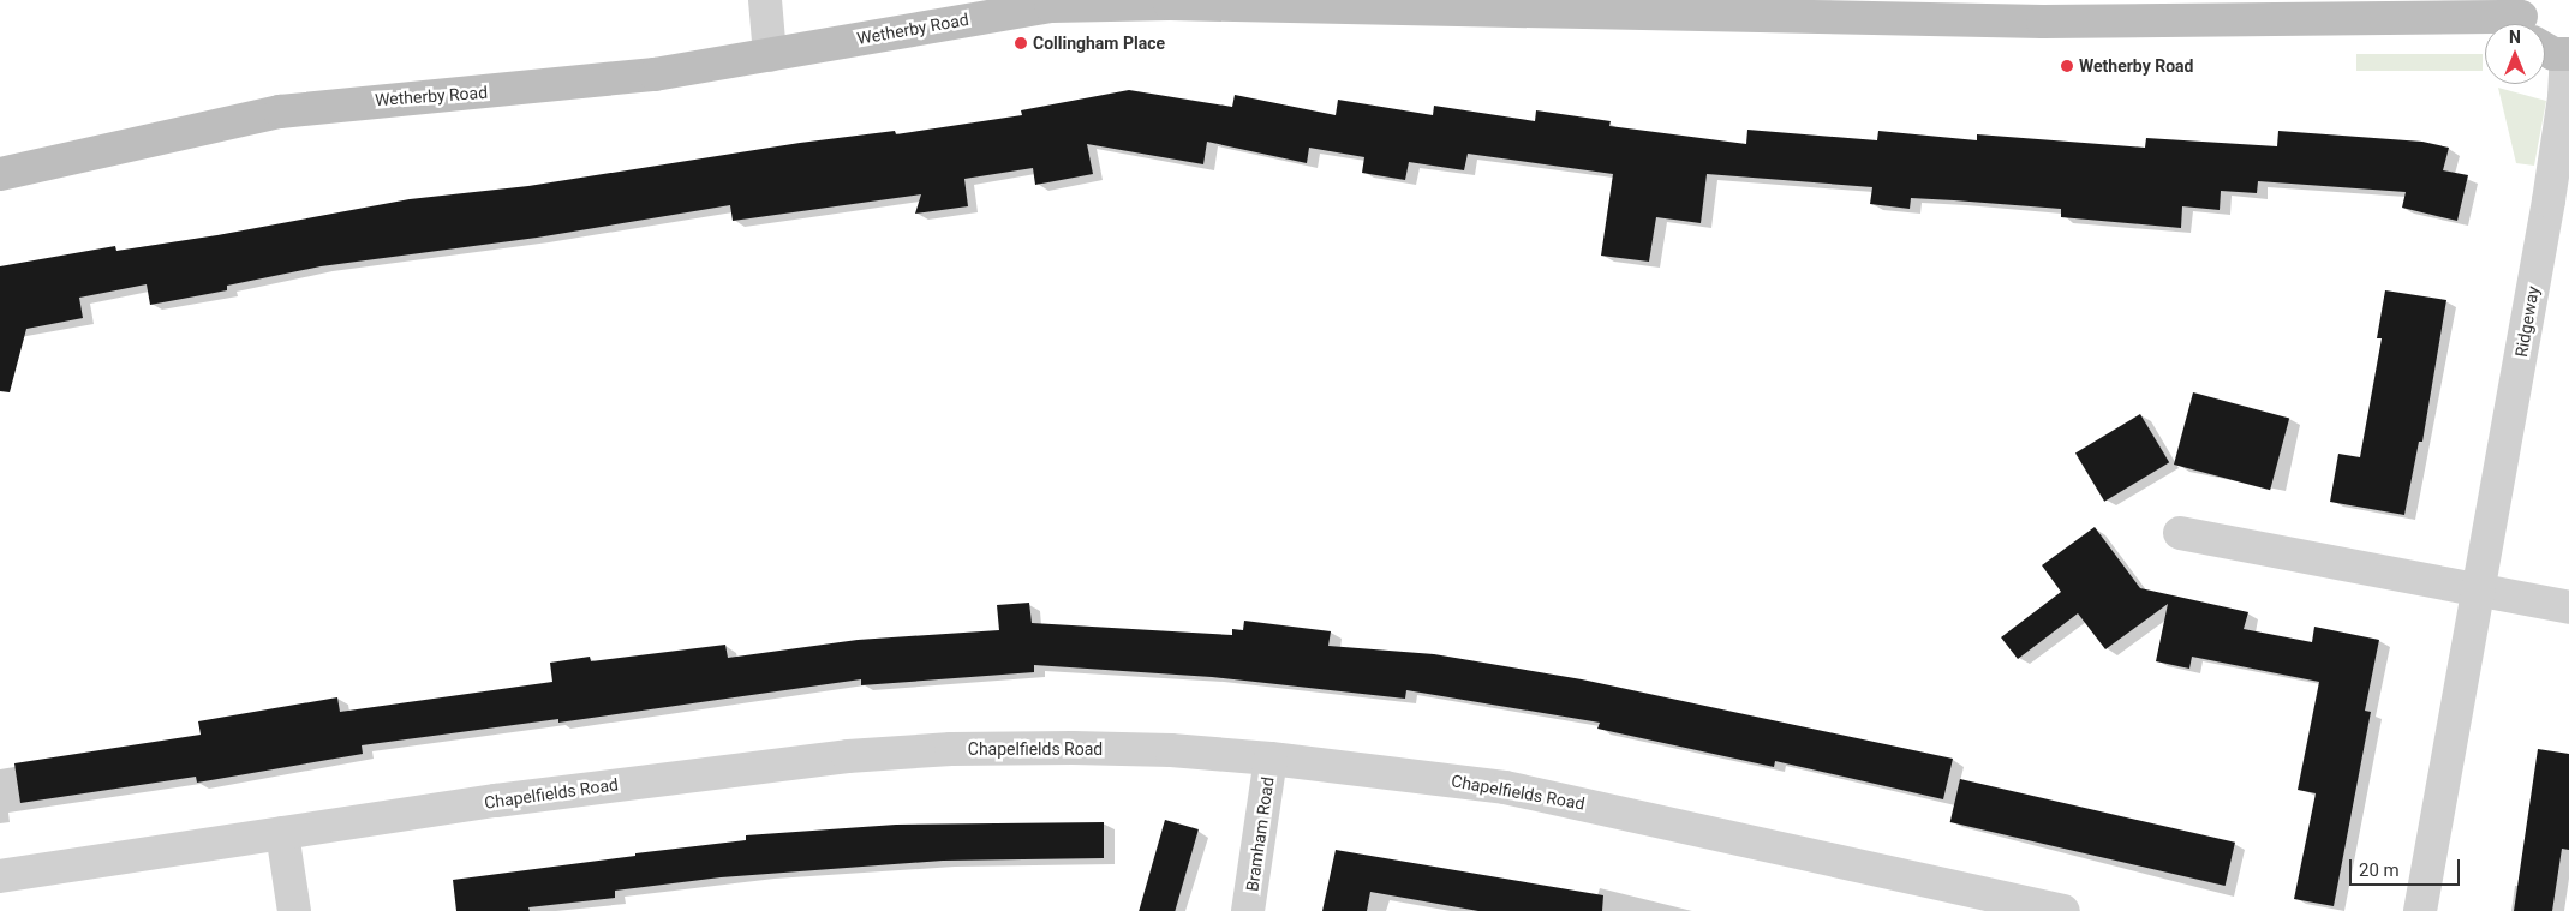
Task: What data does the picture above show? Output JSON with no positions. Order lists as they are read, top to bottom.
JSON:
{
  "streets": {
    "main road": ["Wetherby Road"],
    "street": ["Ridgeway", "Chapelfields Road", "Bramham Road"]
  },
  "crossings": [
    ["Chapelfields Road", "Bramham Road"]
  ],
  "places": ["Collingham Place", "Wetherby Road"],
  "scale_bar": "20 m",
  "north": "top"
}
